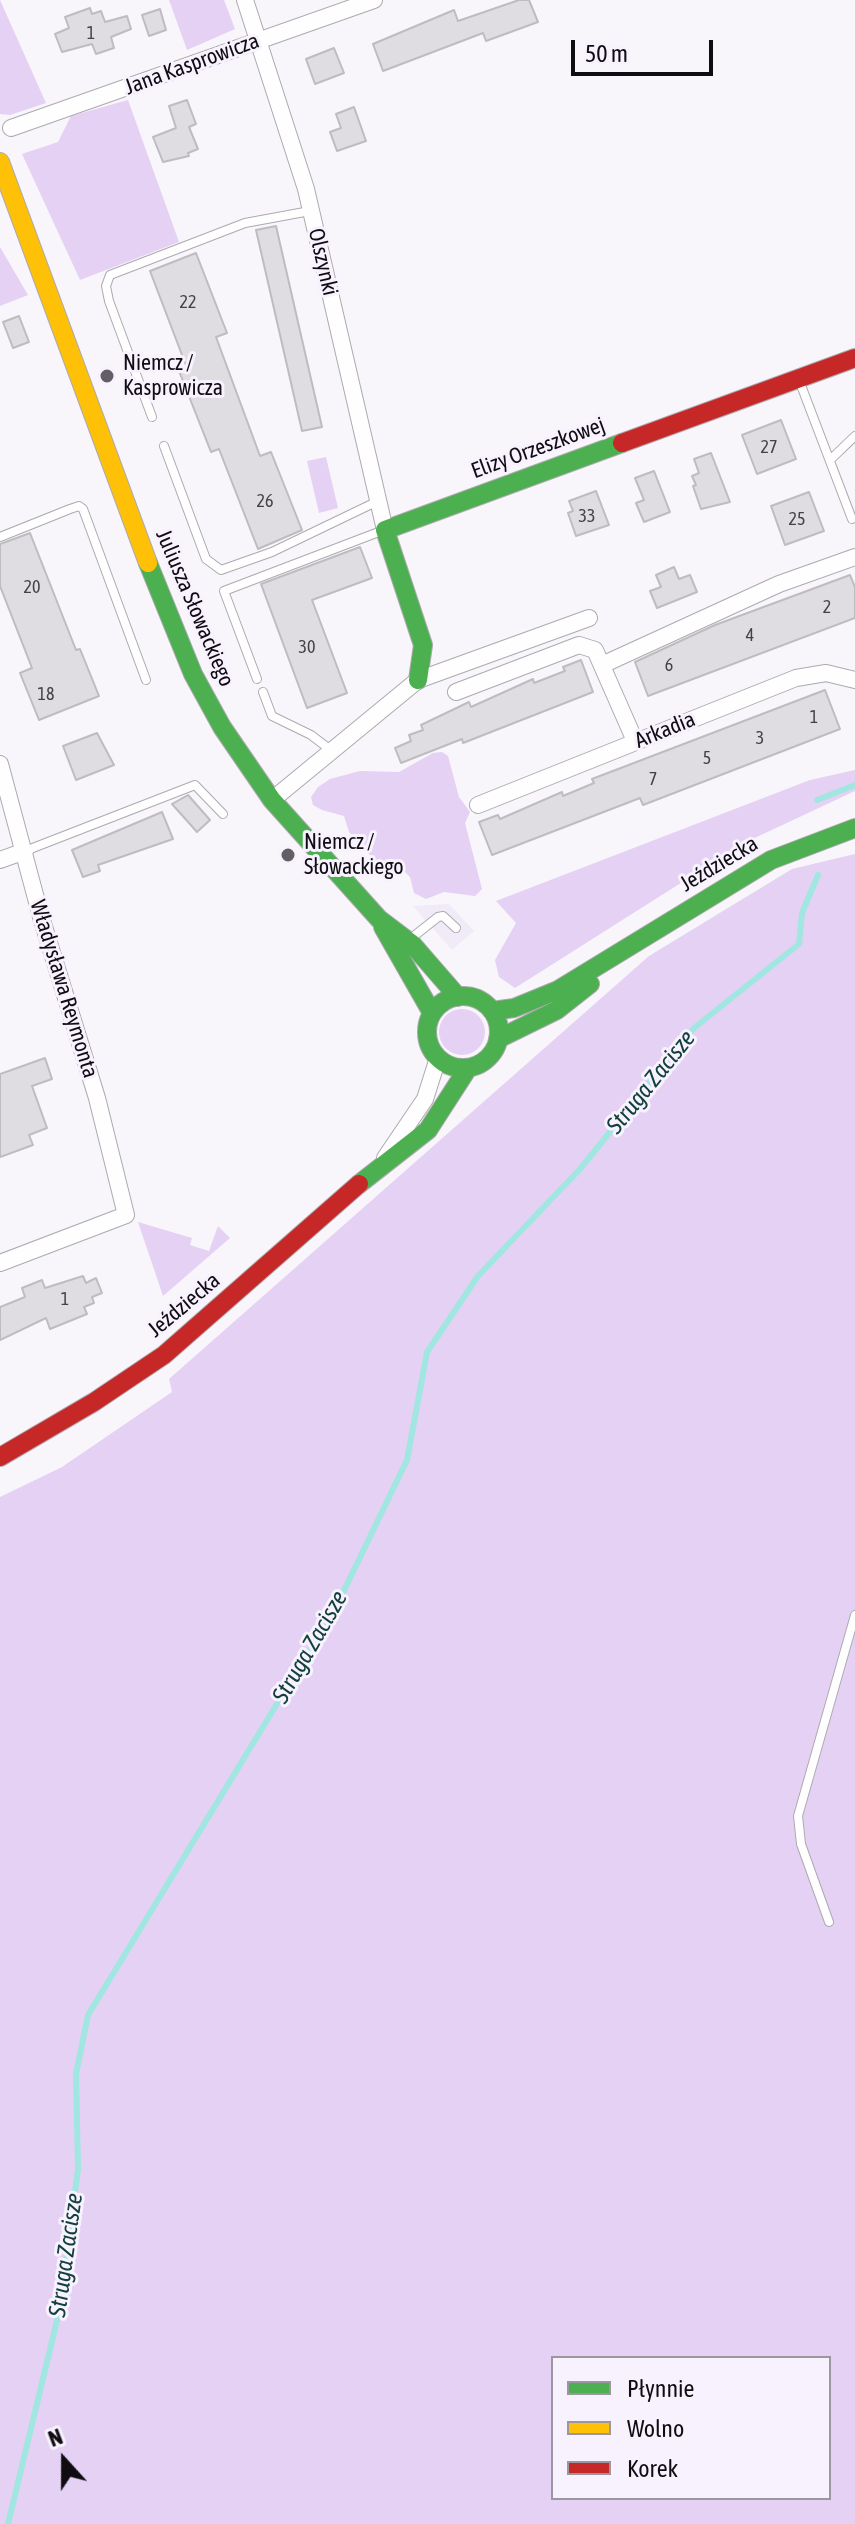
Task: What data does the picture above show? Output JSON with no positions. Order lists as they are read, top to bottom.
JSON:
{
  "streets": {
    "street": [
      "Jana Kasprowicza",
      "Olszynki",
      "Elizy Orzeszkowej",
      "Juliusza Słowackiego",
      "Arkadia",
      "Jeździecka",
      "Władysława Reymonta"
    ]
  },
  "crossings": [
    ["Jana Kasprowicza", "Olszynki"],
    ["Olszynki", "Elizy Orzeszkowej"],
    ["Juliusza Słowackiego", "Jeździecka"]
  ],
  "water": ["Struga Zacisze"],
  "places": ["Niemcz / Kasprowicza", "Niemcz / Słowackiego"],
  "house_numbers": [
    "1",
    "22",
    "27",
    "26",
    "33",
    "25",
    "20",
    "2",
    "4",
    "30",
    "6",
    "18",
    "1",
    "3",
    "5",
    "7",
    "1"
  ],
  "legend": ["Płynnie", "Wolno", "Korek"],
  "scale_bar": "50 m",
  "north": "top"
}
